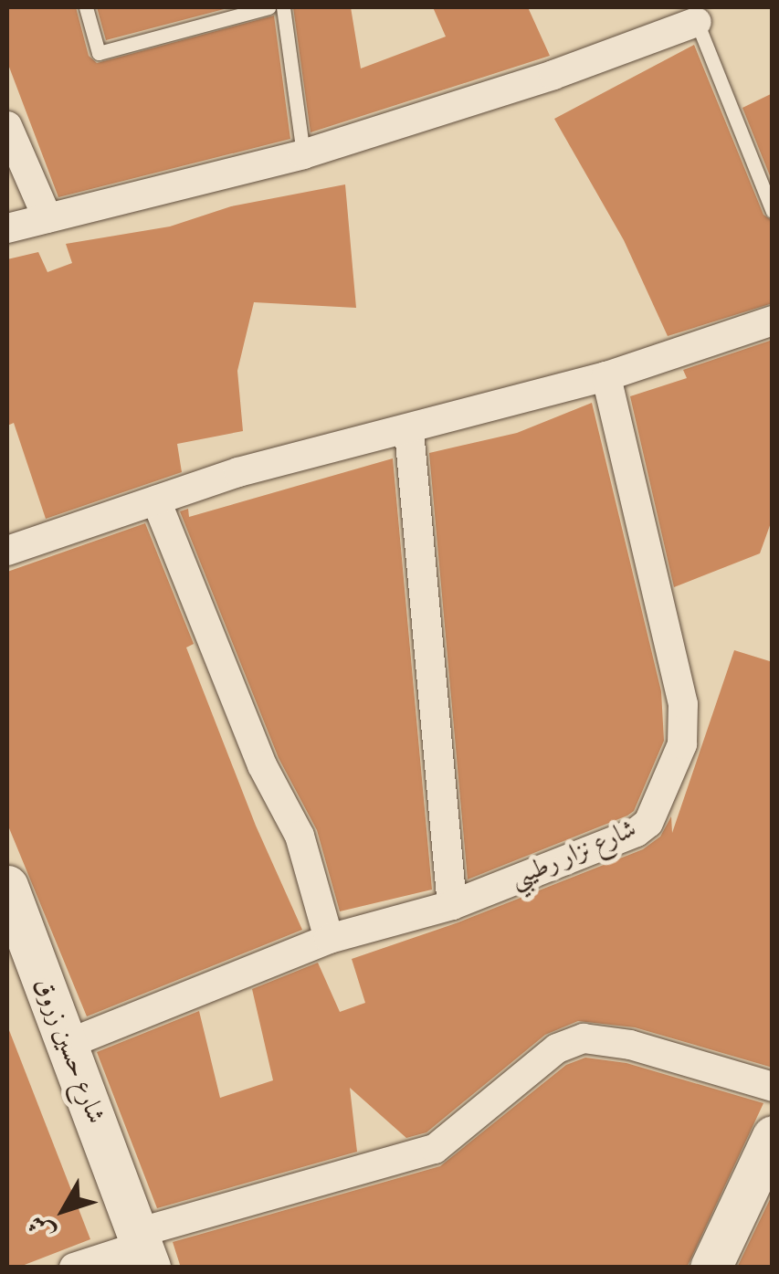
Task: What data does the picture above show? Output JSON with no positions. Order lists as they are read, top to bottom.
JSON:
{
  "streets": {
    "street": ["شارع نزار رطيبي", "شارع حسين زروق"]
  },
  "crossings": [
    ["شارع نزار رطيبي", "شارع حسين زروق"]
  ],
  "north": "bottom left"
}
